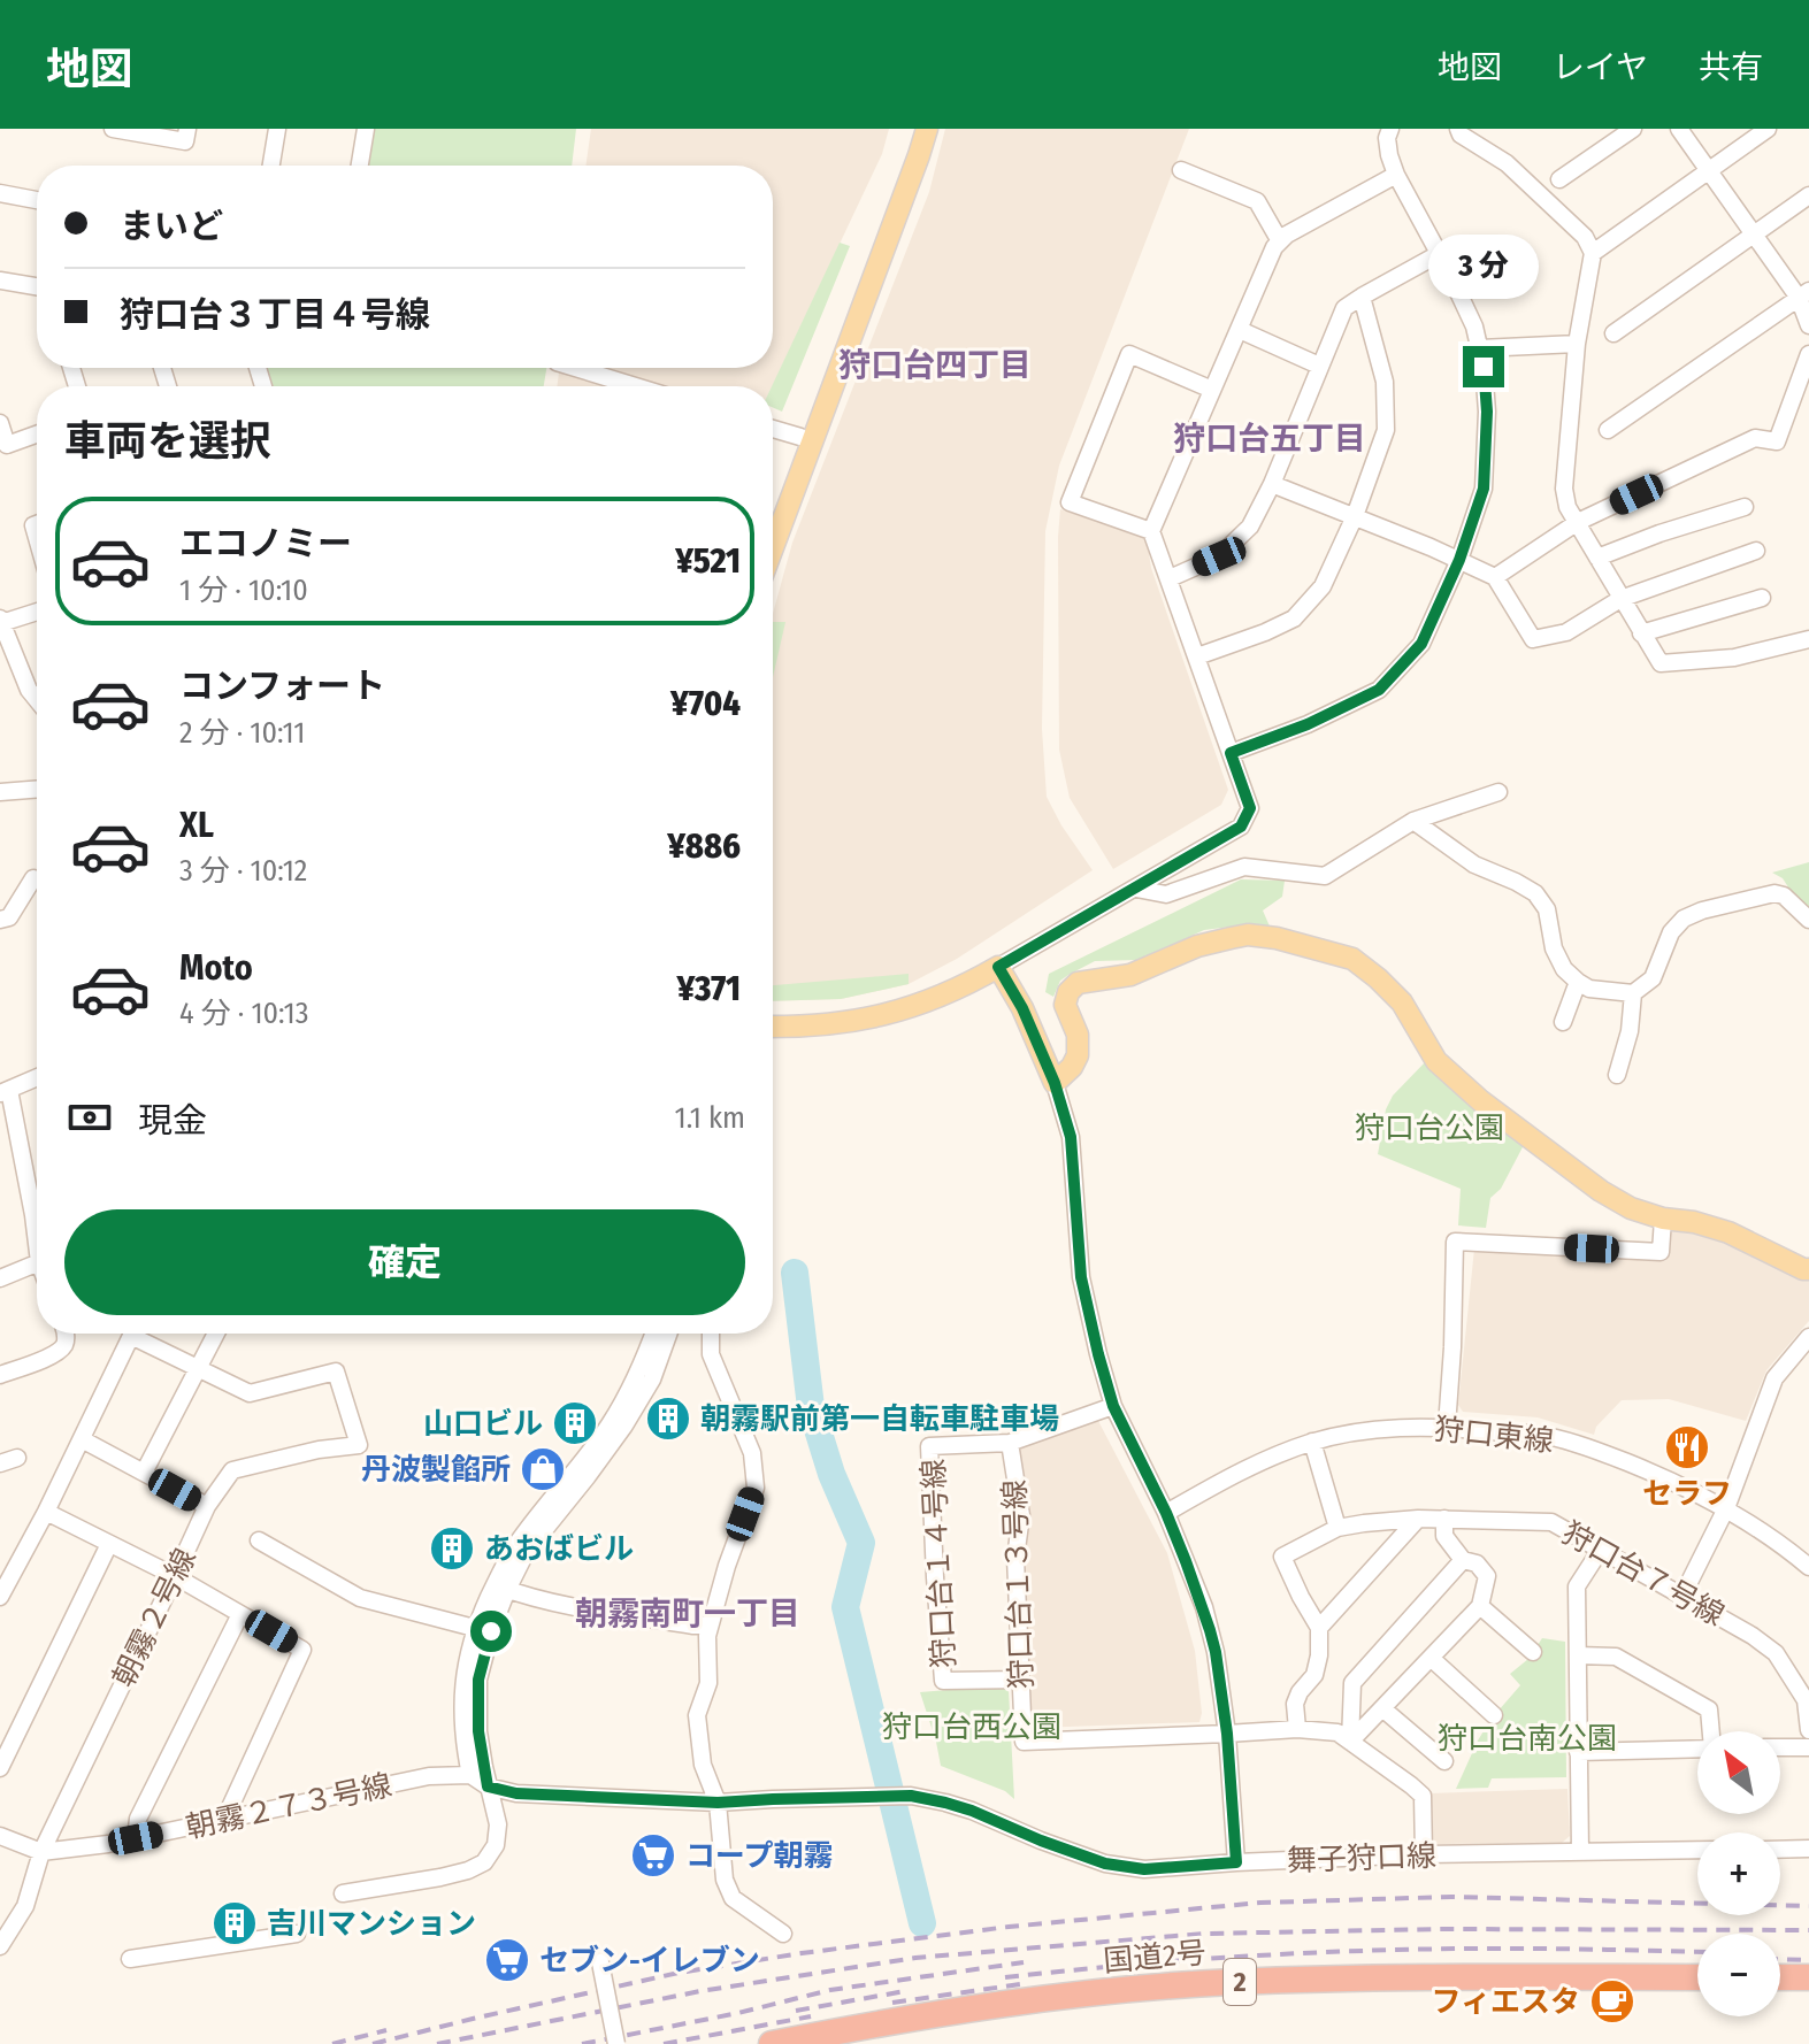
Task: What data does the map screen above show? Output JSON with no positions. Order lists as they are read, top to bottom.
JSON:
{
  "streets": {
    "highway": ["国道2号", "2"],
    "street": [
      "狩口東線",
      "狩口台１４号線",
      "狩口台７号線",
      "狩口台１３号線",
      "朝霧２号線",
      "朝霧２７３号線",
      "舞子狩口線"
    ]
  },
  "crossings": [
    ["狩口台１４号線", "狩口台１３号線"],
    ["朝霧２号線", "朝霧２７３号線"]
  ],
  "districts": ["狩口台四丁目", "狩口台五丁目", "朝霧南町一丁目"],
  "parks": ["狩口台公園", "狩口台西公園", "狩口台南公園"],
  "places": {
    "building": [
      "朝霧駅前第一自転車駐車場",
      "山口ビル",
      "あおばビル",
      "吉川マンション"
    ],
    "restaurant": ["セラフ"],
    "shop": ["丹波製餡所"],
    "supermarket": ["コープ朝霧", "セブン-イレブン"],
    "cafe": ["フィエスタ"]
  },
  "north": "top left",
  "page": {
    "header": "地図",
    "nav": ["地図", "レイヤ", "共有"],
    "banner": ["まいど", "狩口台３丁目４号線"],
    "bubble": "3 分",
    "heading": "車両を選択",
    "list": [
      {
        "name": "エコノミー",
        "note": "1 分 · 10:10",
        "value": "¥521"
      },
      {
        "name": "コンフォート",
        "note": "2 分 · 10:11",
        "value": "¥704"
      },
      {
        "name": "XL",
        "note": "3 分 · 10:12",
        "value": "¥886"
      },
      {
        "name": "Moto",
        "note": "4 分 · 10:13",
        "value": "¥371"
      }
    ],
    "pay": ["現金", "1.1 km"],
    "buttons": "確定",
    "map_buttons": ["+", "−"]
  }
}
